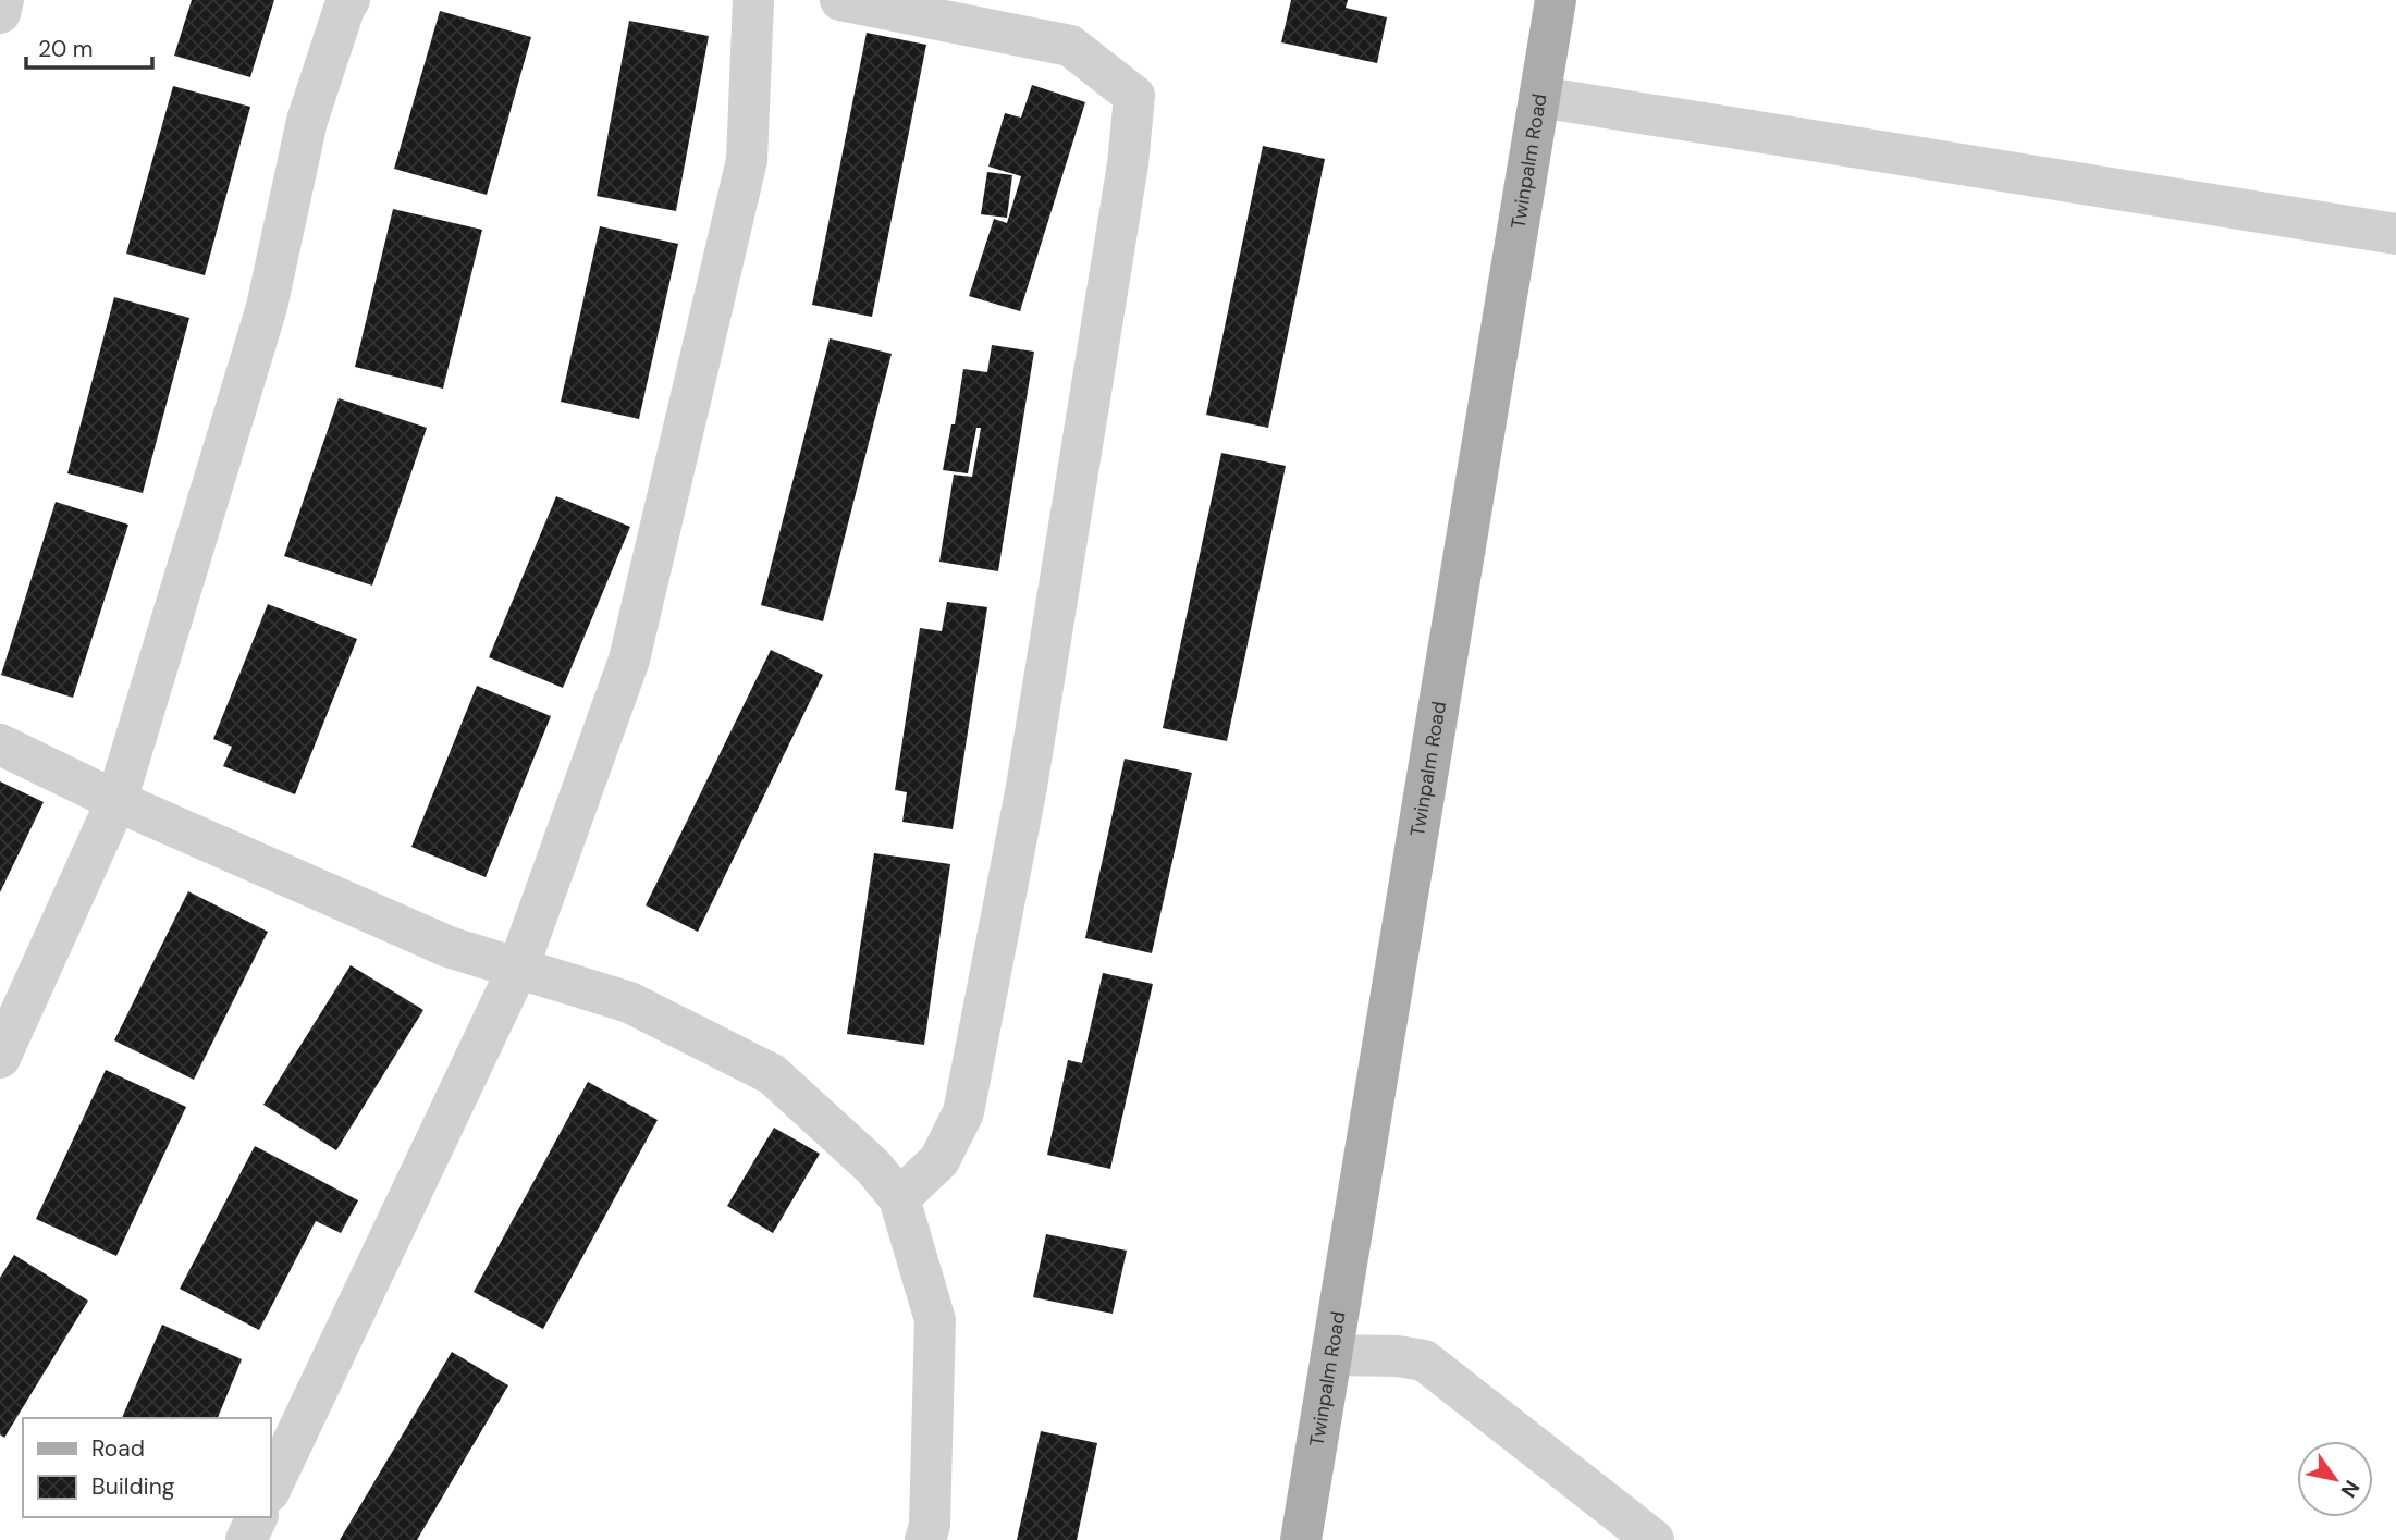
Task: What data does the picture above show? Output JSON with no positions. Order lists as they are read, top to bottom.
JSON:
{
  "streets": {
    "main road": ["Twinpalm Road"]
  },
  "legend": ["Road", "Building"],
  "scale_bar": "20 m",
  "north": "bottom right"
}
